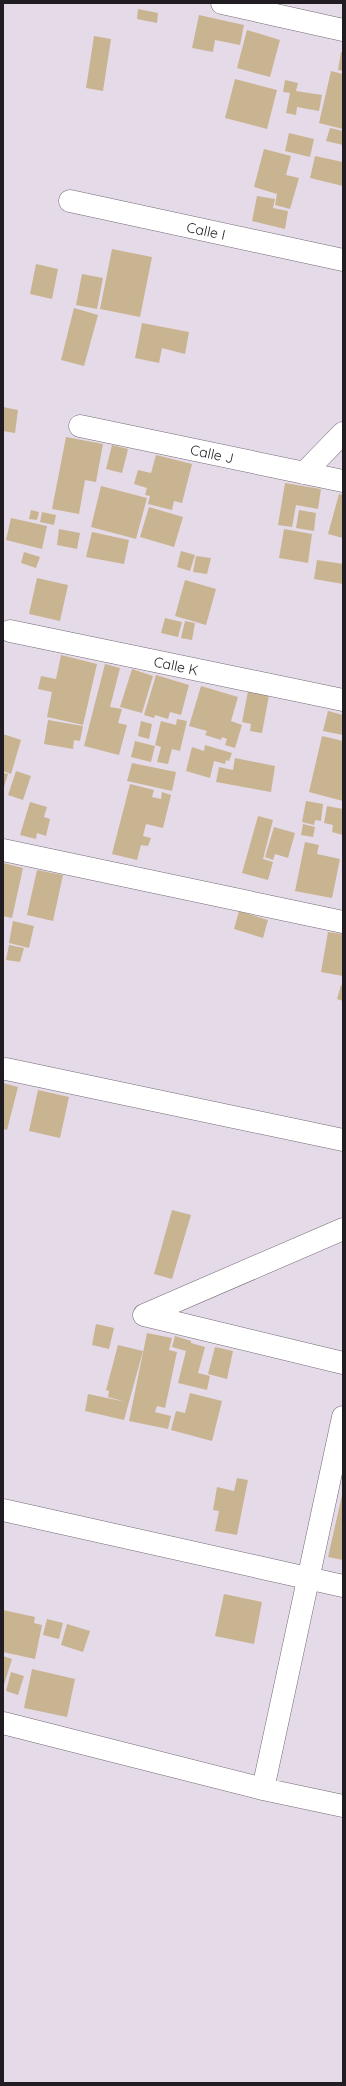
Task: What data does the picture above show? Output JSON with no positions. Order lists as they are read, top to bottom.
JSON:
{
  "streets": {
    "street": ["Calle I", "Calle J", "Calle K"]
  }
}
